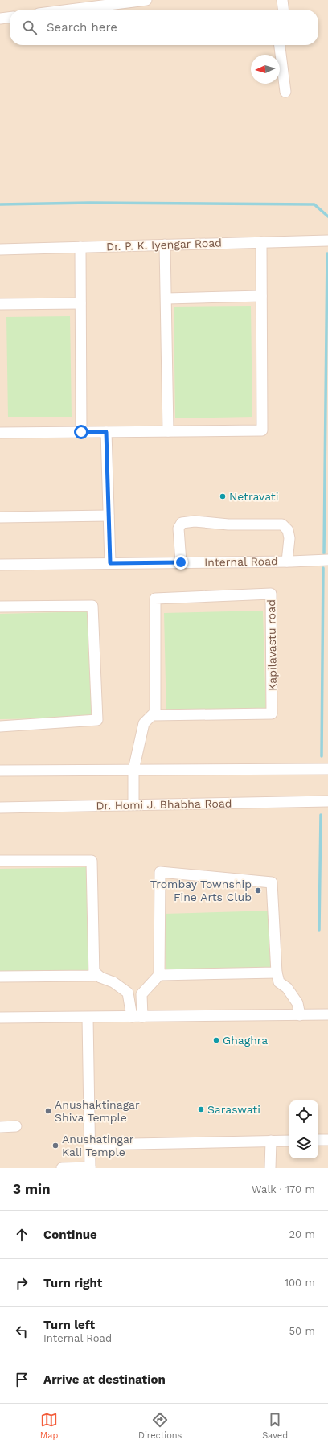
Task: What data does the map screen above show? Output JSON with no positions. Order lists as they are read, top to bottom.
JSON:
{
  "streets": {
    "street": [
      "Dr. P. K. Iyengar Road",
      "Internal Road",
      "Kapilavastu road",
      "Dr. Homi J. Bhabha Road"
    ]
  },
  "crossings": [
    ["Kapilavastu road", "Dr. Homi J. Bhabha Road"]
  ],
  "places": [
    "Netravati",
    "Trombay Township Fine Arts Club",
    "Ghaghra",
    "Saraswati",
    "Anushaktinagar Shiva Temple",
    "Anushatingar Kali Temple"
  ],
  "north": "left",
  "page": {
    "search": "Search here",
    "heading": ["3 min", "Walk · 170 m"],
    "list": [
      ["Continue", "20 m"],
      ["Turn right", "100 m"],
      ["Turn left", "Internal Road", "50 m"],
      "Arrive at destination"
    ],
    "nav": ["Map", "Directions", "Saved"]
  }
}
